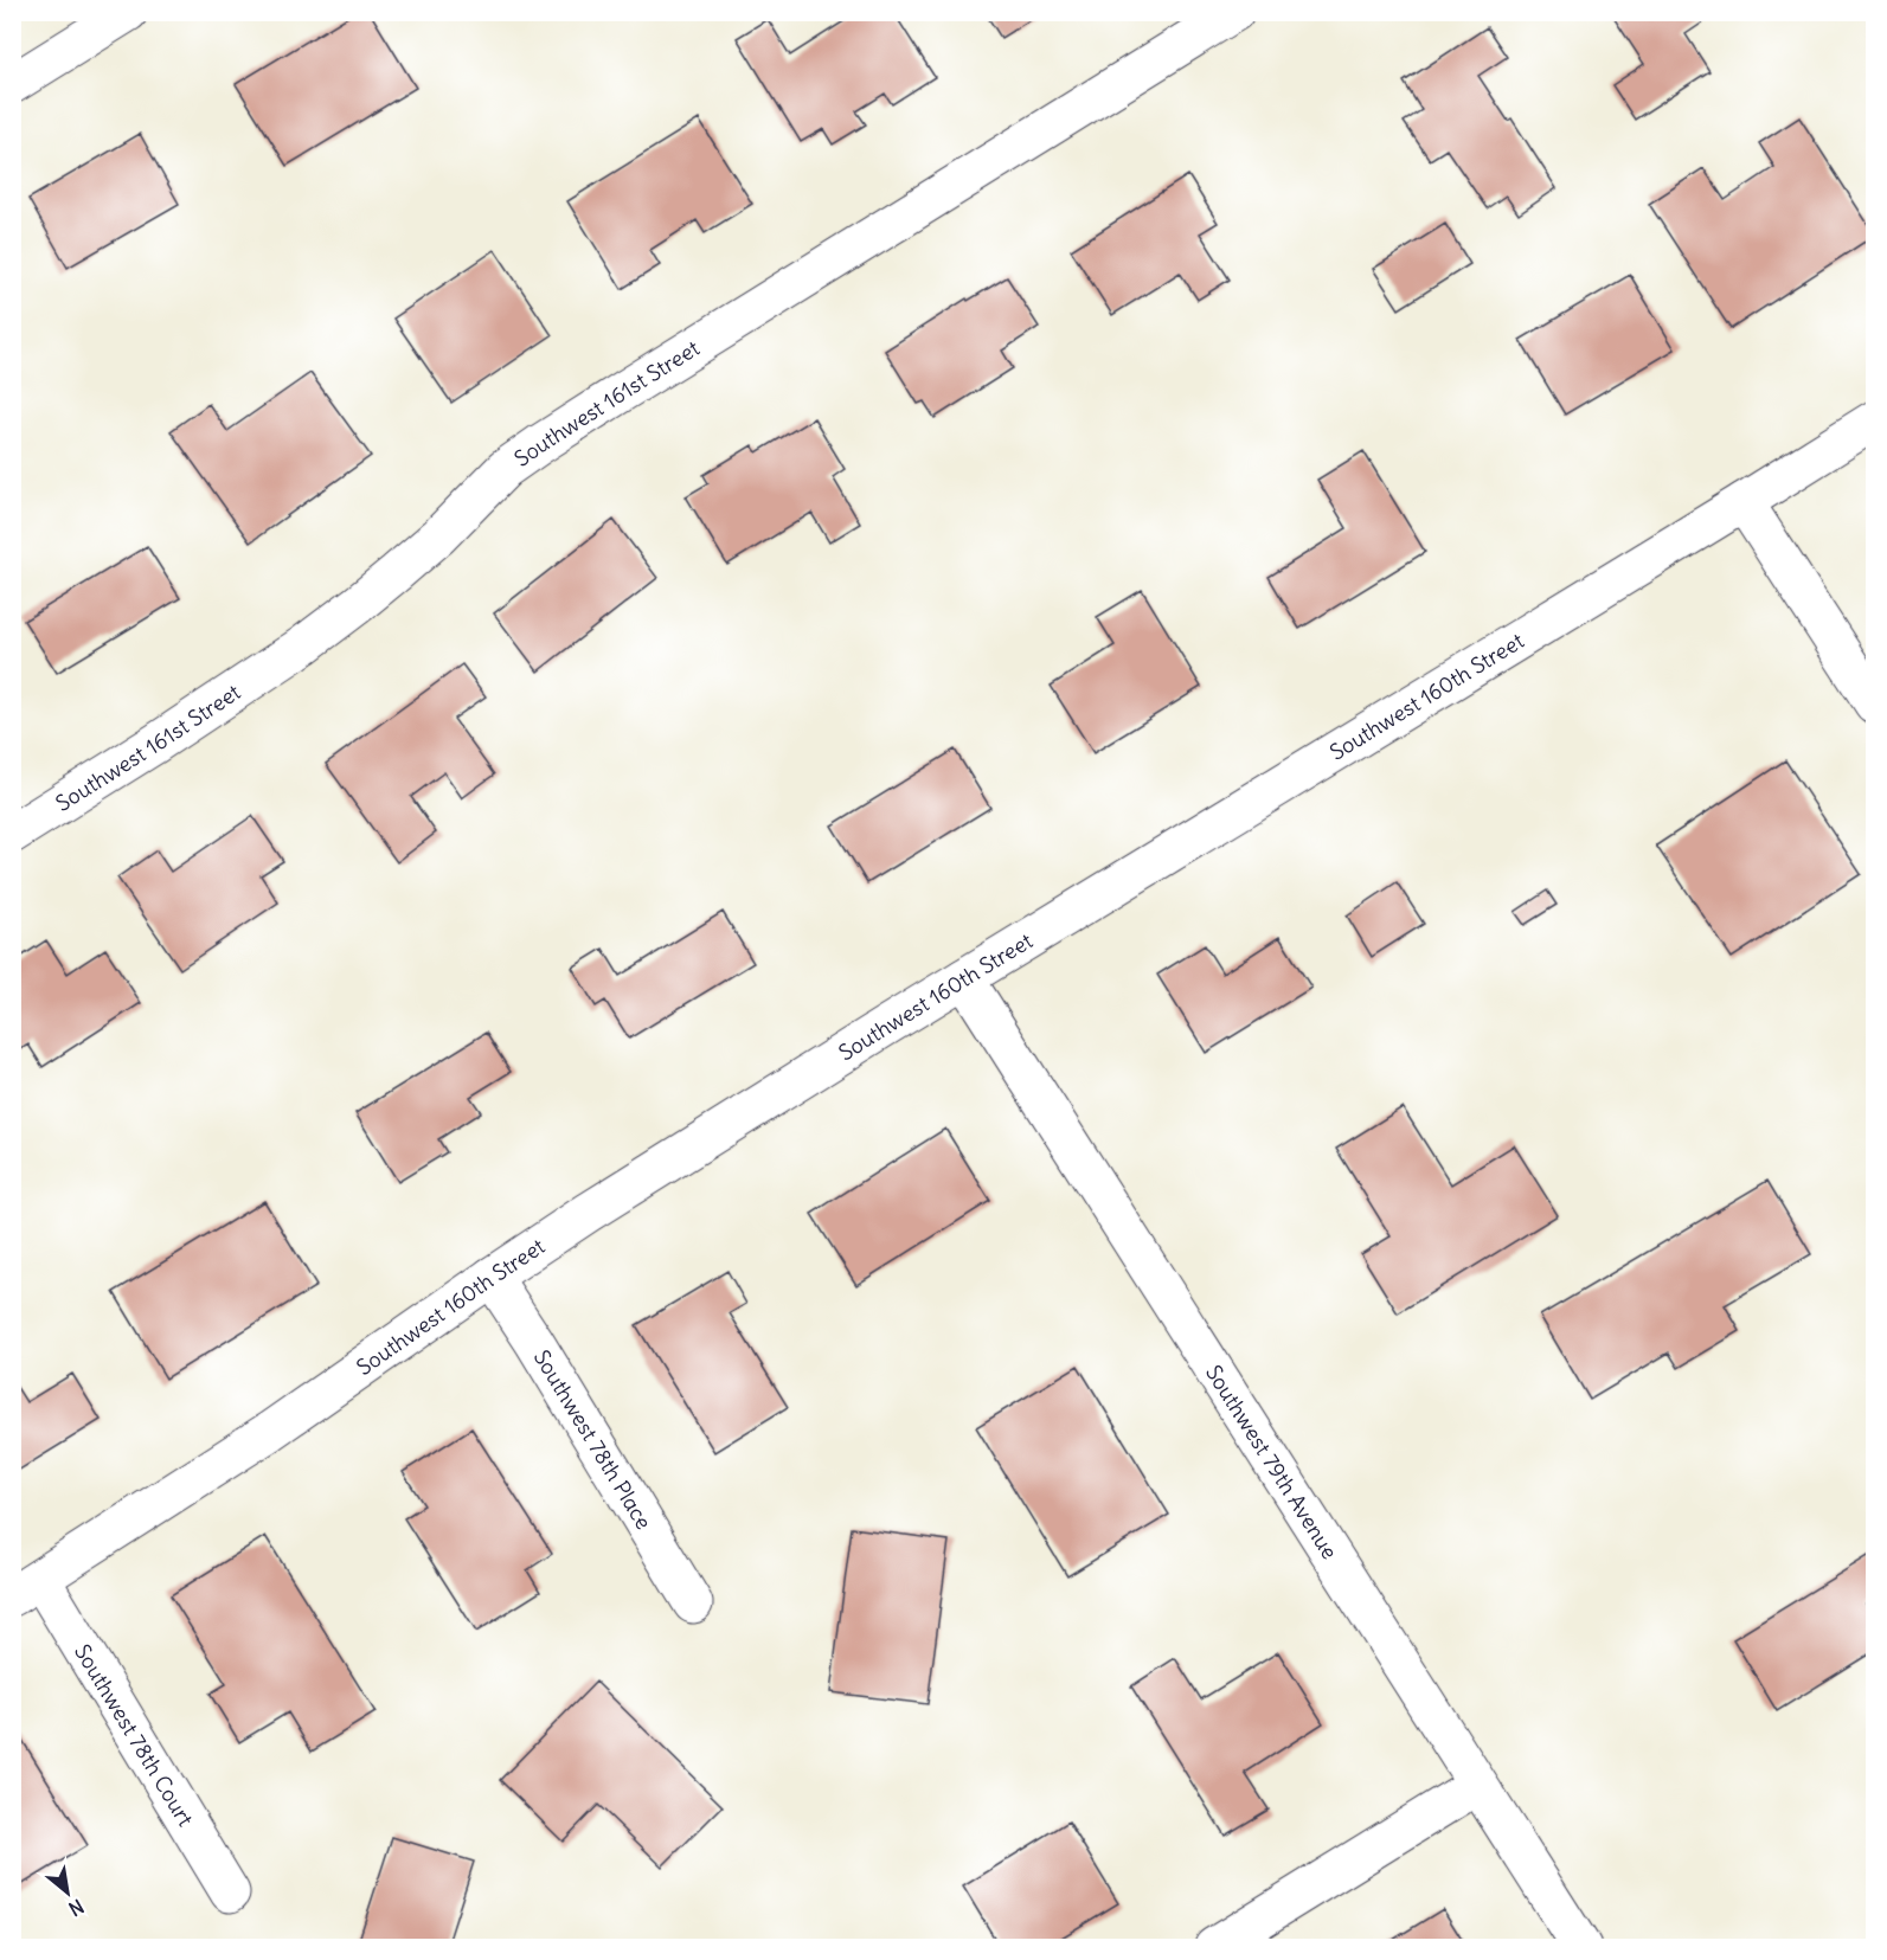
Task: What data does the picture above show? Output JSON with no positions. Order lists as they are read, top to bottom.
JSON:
{
  "streets": {
    "street": [
      "Southwest 161st Street",
      "Southwest 160th Street",
      "Southwest 78th Place",
      "Southwest 79th Avenue",
      "Southwest 78th Court"
    ]
  },
  "crossings": [
    ["Southwest 160th Street", "Southwest 78th Place"],
    ["Southwest 160th Street", "Southwest 79th Avenue"],
    ["Southwest 160th Street", "Southwest 78th Court"]
  ],
  "north": "bottom right"
}
